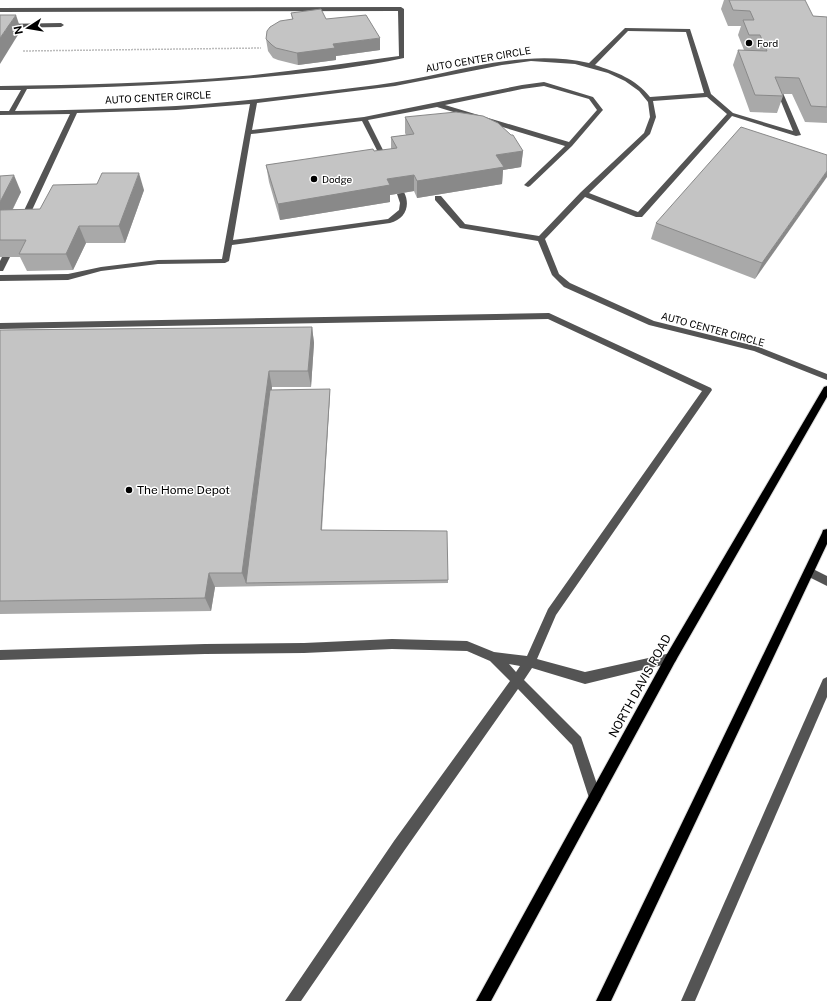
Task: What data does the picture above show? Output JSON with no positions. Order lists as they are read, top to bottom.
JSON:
{
  "streets": {
    "main road": ["NORTH DAVIS ROAD"],
    "street": ["AUTO CENTER CIRCLE"]
  },
  "places": ["Ford", "Dodge", "The Home Depot"],
  "north": "left"
}
